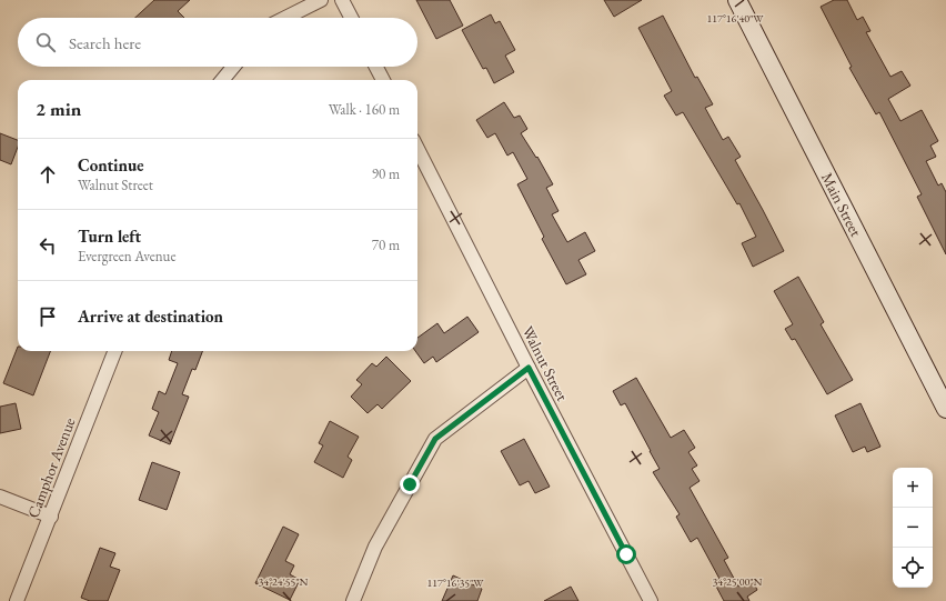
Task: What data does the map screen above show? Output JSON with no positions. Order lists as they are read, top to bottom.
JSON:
{
  "streets": {
    "main road": ["Main Street"],
    "street": ["Walnut Street", "Camphor Avenue"]
  },
  "page": {
    "search": "Search here",
    "heading": ["2 min", "Walk · 160 m"],
    "list": [
      ["Continue", "Walnut Street", "90 m"],
      ["Turn left", "Evergreen Avenue", "70 m"],
      "Arrive at destination"
    ],
    "map_buttons": ["+", "−"]
  },
  "coordinates": [
    "117°16'40\"W",
    "34°24'55\"N",
    "34°25'00\"N",
    "117°16'35\"W"
  ]
}
